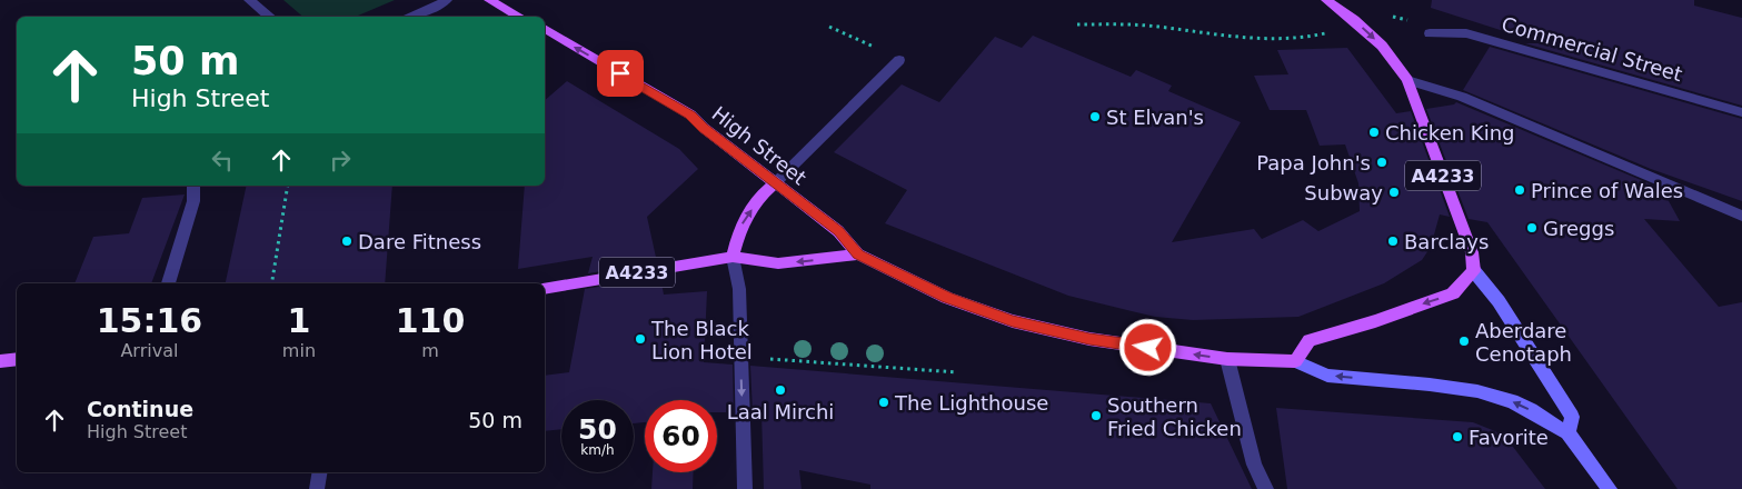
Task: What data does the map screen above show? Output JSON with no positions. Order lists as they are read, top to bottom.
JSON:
{
  "streets": {
    "main road": ["High Street", "A4233"],
    "street": ["Commercial Street"]
  },
  "crossings": [
    ["High Street", "A4233"]
  ],
  "one_way": ["High Street"],
  "places": [
    "St Elvan's",
    "Chicken King",
    "Papa John's",
    "Prince of Wales",
    "Subway",
    "Greggs",
    "Dare Fitness",
    "Barclays",
    "The Black Lion Hotel",
    "Aberdare Cenotaph",
    "Laal Mirchi",
    "The Lighthouse",
    "Southern Fried Chicken",
    "Favorite"
  ],
  "page": {
    "turn": ["50 m", "High Street"],
    "eta": [
      "15:16",
      "Arrival",
      "1",
      "min",
      "110",
      "m"
    ],
    "list": [
      {
        "name": "Continue",
        "note": "High Street",
        "value": "50 m"
      }
    ],
    "speed": "50 km/h",
    "limit": "60"
  }
}
